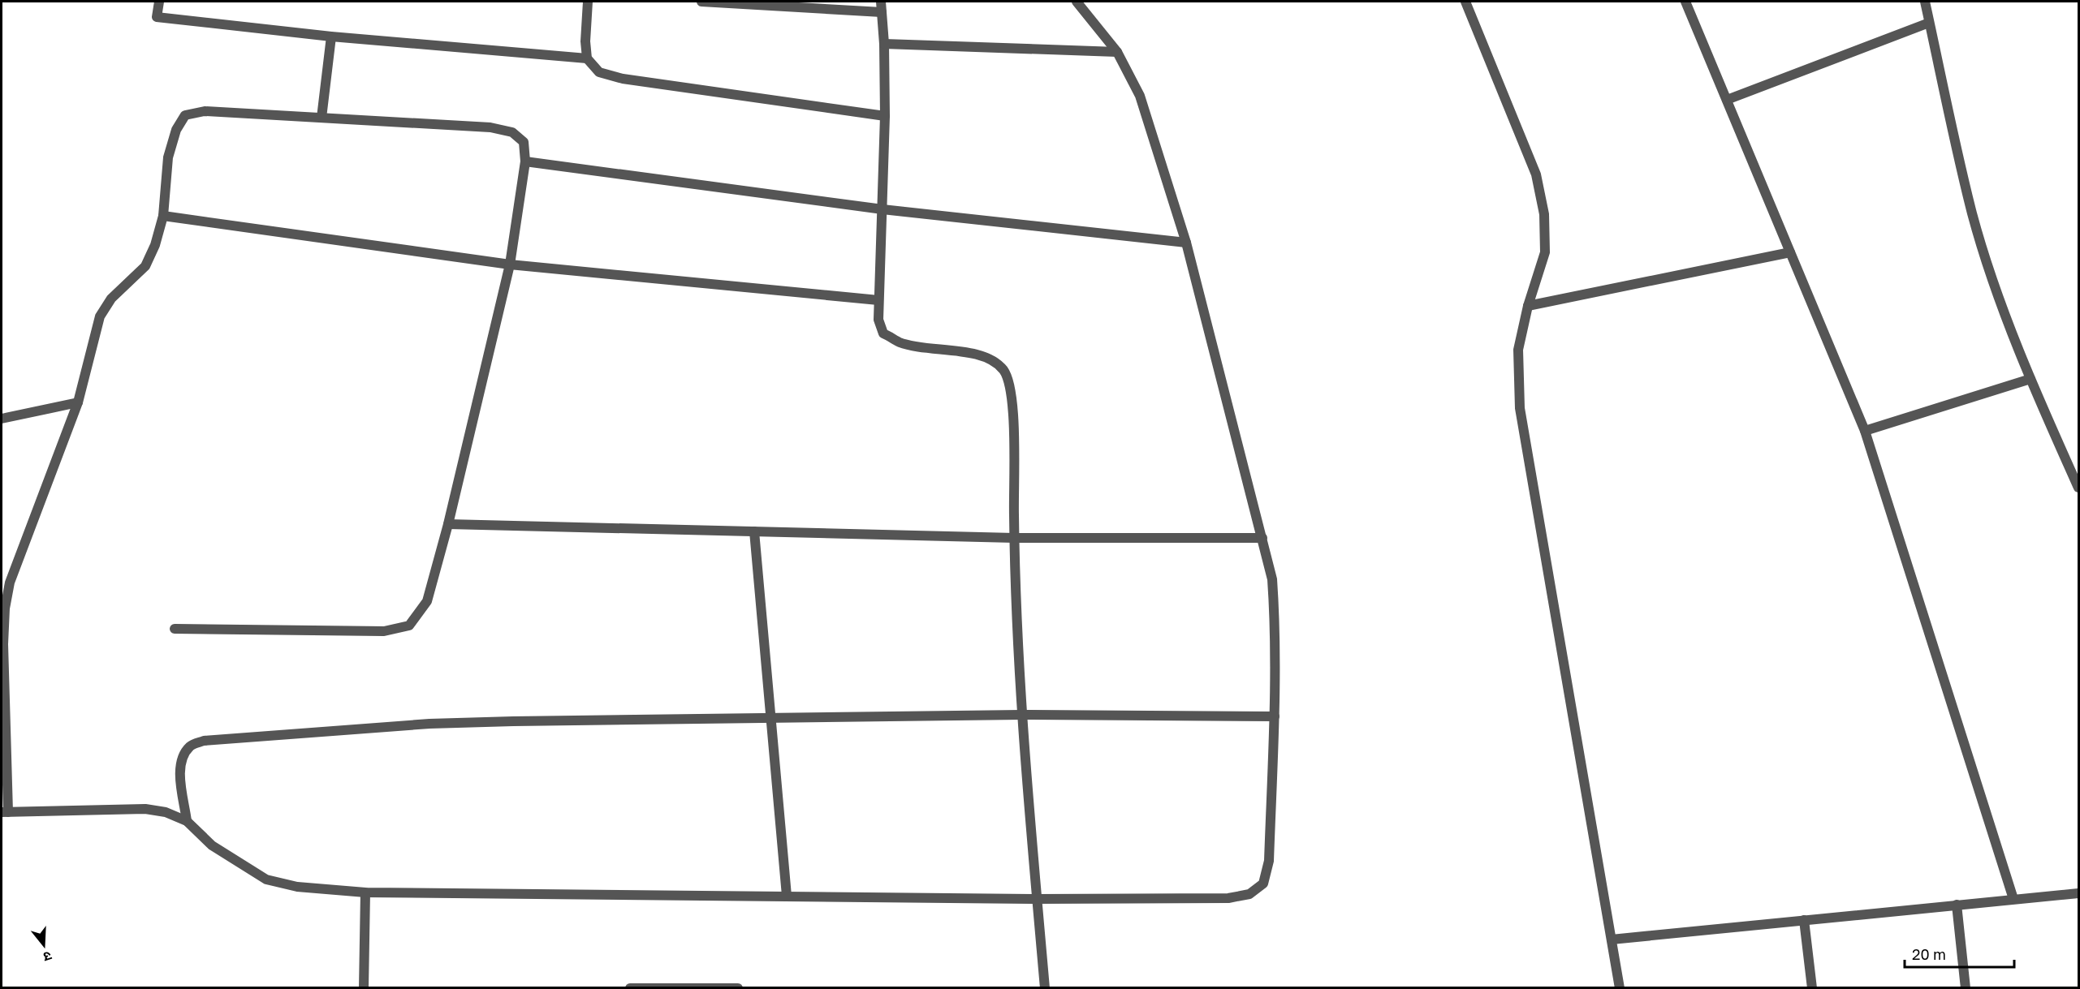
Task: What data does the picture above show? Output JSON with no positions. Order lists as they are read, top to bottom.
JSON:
{
  "scale_bar": "20 m",
  "north": "bottom"
}
